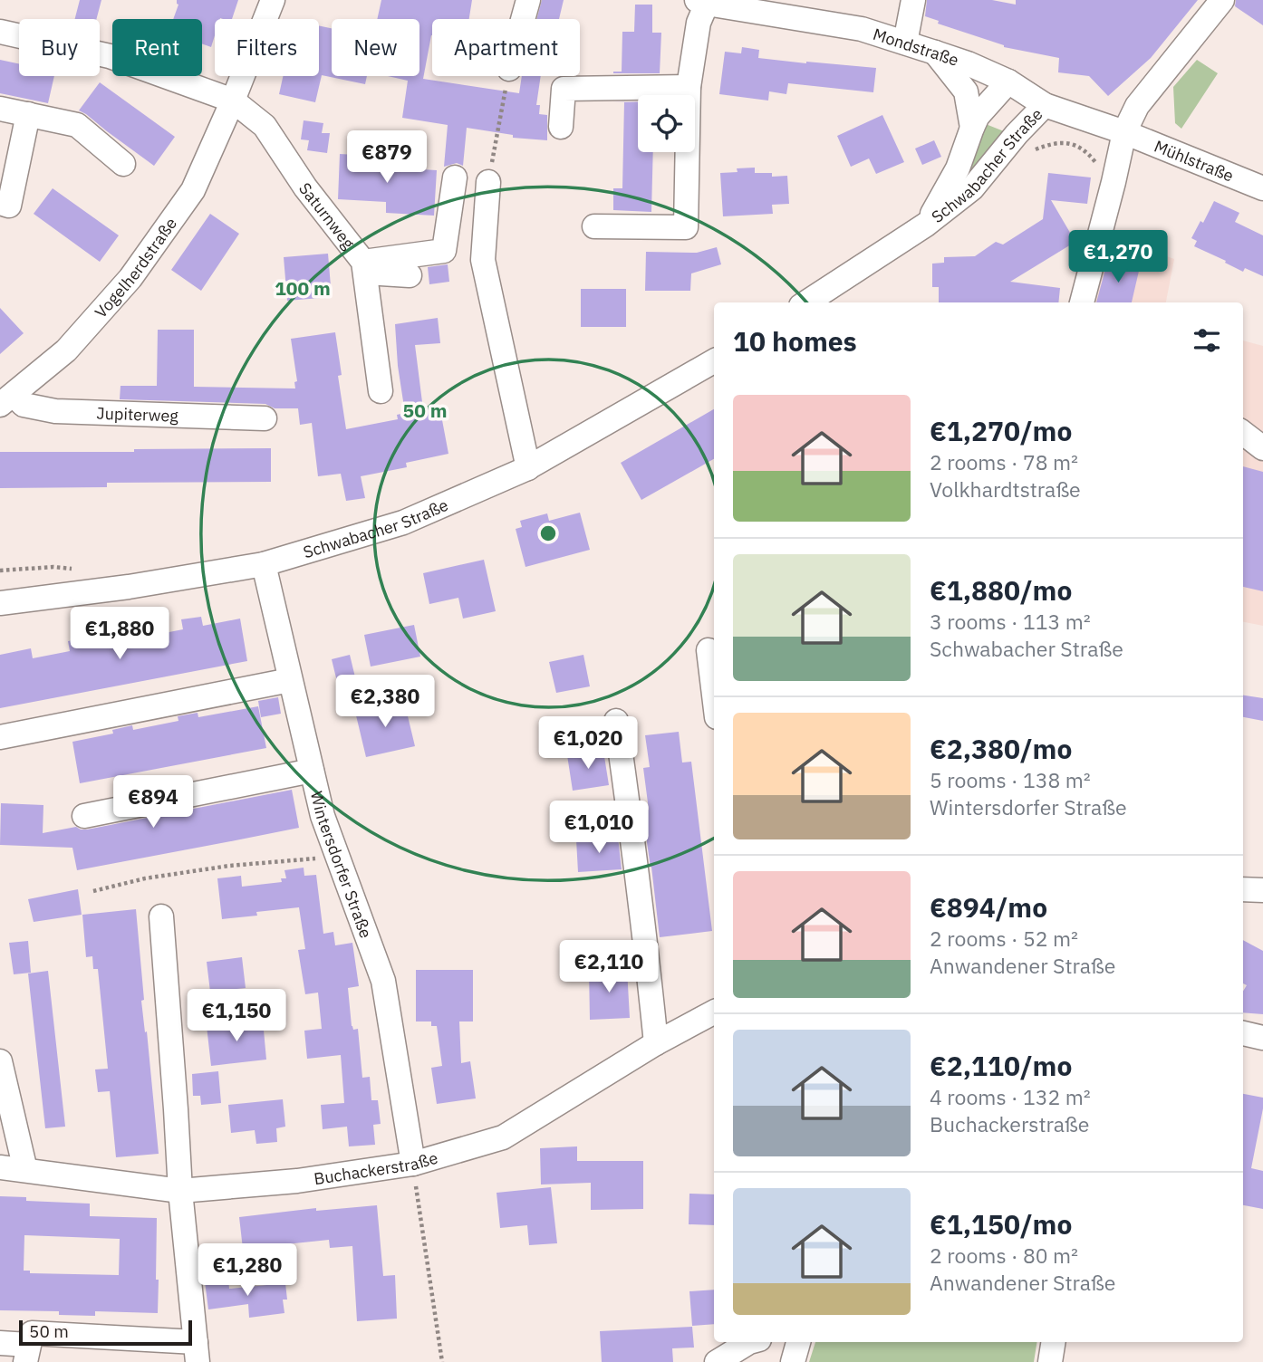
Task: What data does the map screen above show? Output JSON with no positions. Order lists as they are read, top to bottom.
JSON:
{
  "streets": {
    "street": [
      "Mondstraße",
      "Mühlstraße",
      "Schwabacher Straße",
      "Saturnweg",
      "Vogelherdstraße",
      "Jupiterweg",
      "Wintersdorfer Straße",
      "Buchackerstraße"
    ]
  },
  "crossings": [
    ["Mondstraße", "Mühlstraße"],
    ["Mondstraße", "Schwabacher Straße"],
    ["Schwabacher Straße", "Wintersdorfer Straße"],
    ["Saturnweg", "Vogelherdstraße"],
    ["Vogelherdstraße", "Jupiterweg"],
    ["Wintersdorfer Straße", "Buchackerstraße"]
  ],
  "scale_bar": "50 m",
  "page": {
    "chip": [
      "Buy",
      "Rent",
      "Filters",
      "New",
      "Apartment"
    ],
    "price": [
      "€879",
      "€1,270",
      "€1,880",
      "€2,380",
      "€1,020",
      "€894",
      "€1,010",
      "€2,110",
      "€1,150",
      "€1,280"
    ],
    "heading": "10 homes",
    "list": [
      {
        "name": "€1,270/mo",
        "note": "2 rooms · 78 m² · Volkhardtstraße"
      },
      {
        "name": "€1,880/mo",
        "note": "3 rooms · 113 m² · Schwabacher Straße"
      },
      {
        "name": "€2,380/mo",
        "note": "5 rooms · 138 m² · Wintersdorfer Straße"
      },
      {
        "name": "€894/mo",
        "note": "2 rooms · 52 m² · Anwandener Straße"
      },
      {
        "name": "€2,110/mo",
        "note": "4 rooms · 132 m² · Buchackerstraße"
      },
      {
        "name": "€1,150/mo",
        "note": "2 rooms · 80 m² · Anwandener Straße"
      }
    ],
    "scale": "50 m"
  },
  "rings": ["100 m", "50 m"]
}
